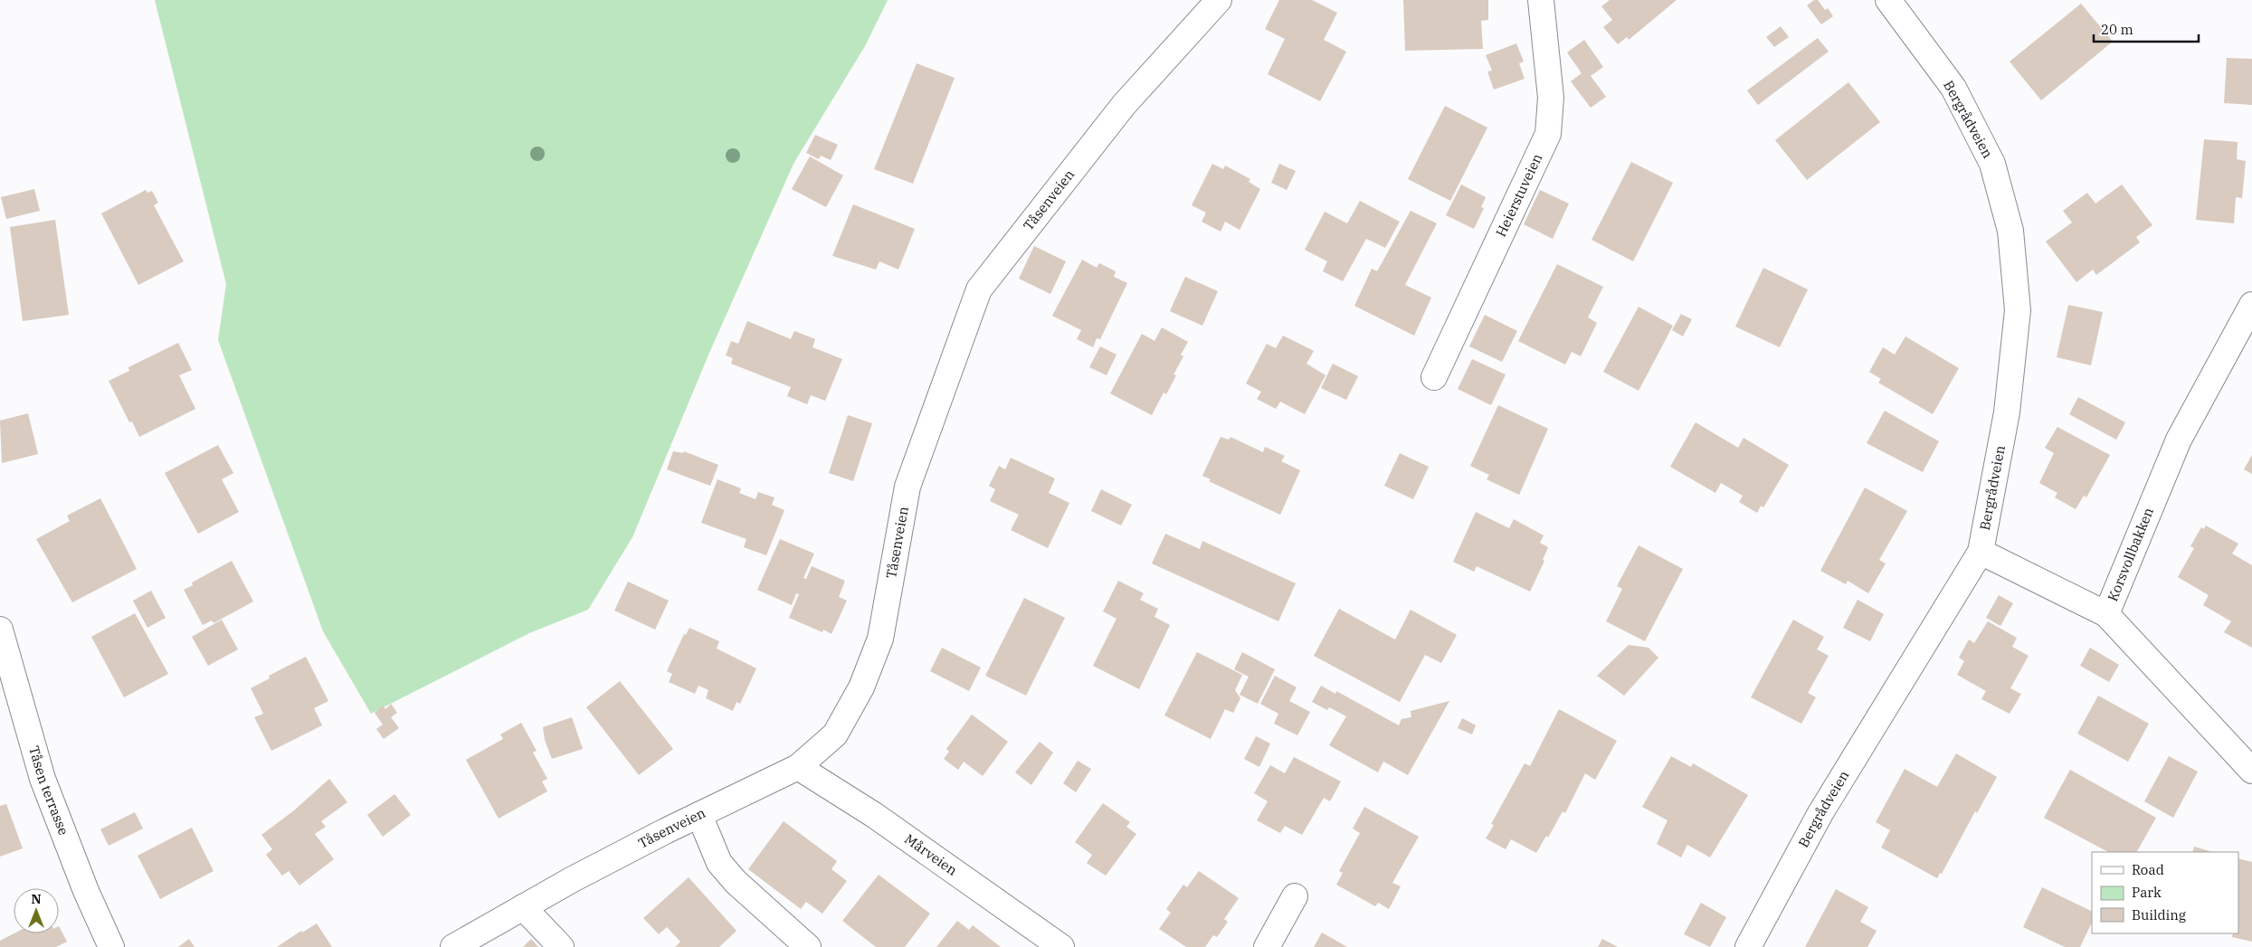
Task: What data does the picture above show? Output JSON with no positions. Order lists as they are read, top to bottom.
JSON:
{
  "streets": {
    "street": [
      "Bergrådveien",
      "Heierstuveien",
      "Tåsenveien",
      "Korsvollbakken",
      "Tåsen terrasse",
      "Mårveien"
    ]
  },
  "crossings": [
    ["Tåsenveien", "Mårveien"]
  ],
  "legend": ["Road", "Park", "Building"],
  "scale_bar": "20 m",
  "north": "top"
}
